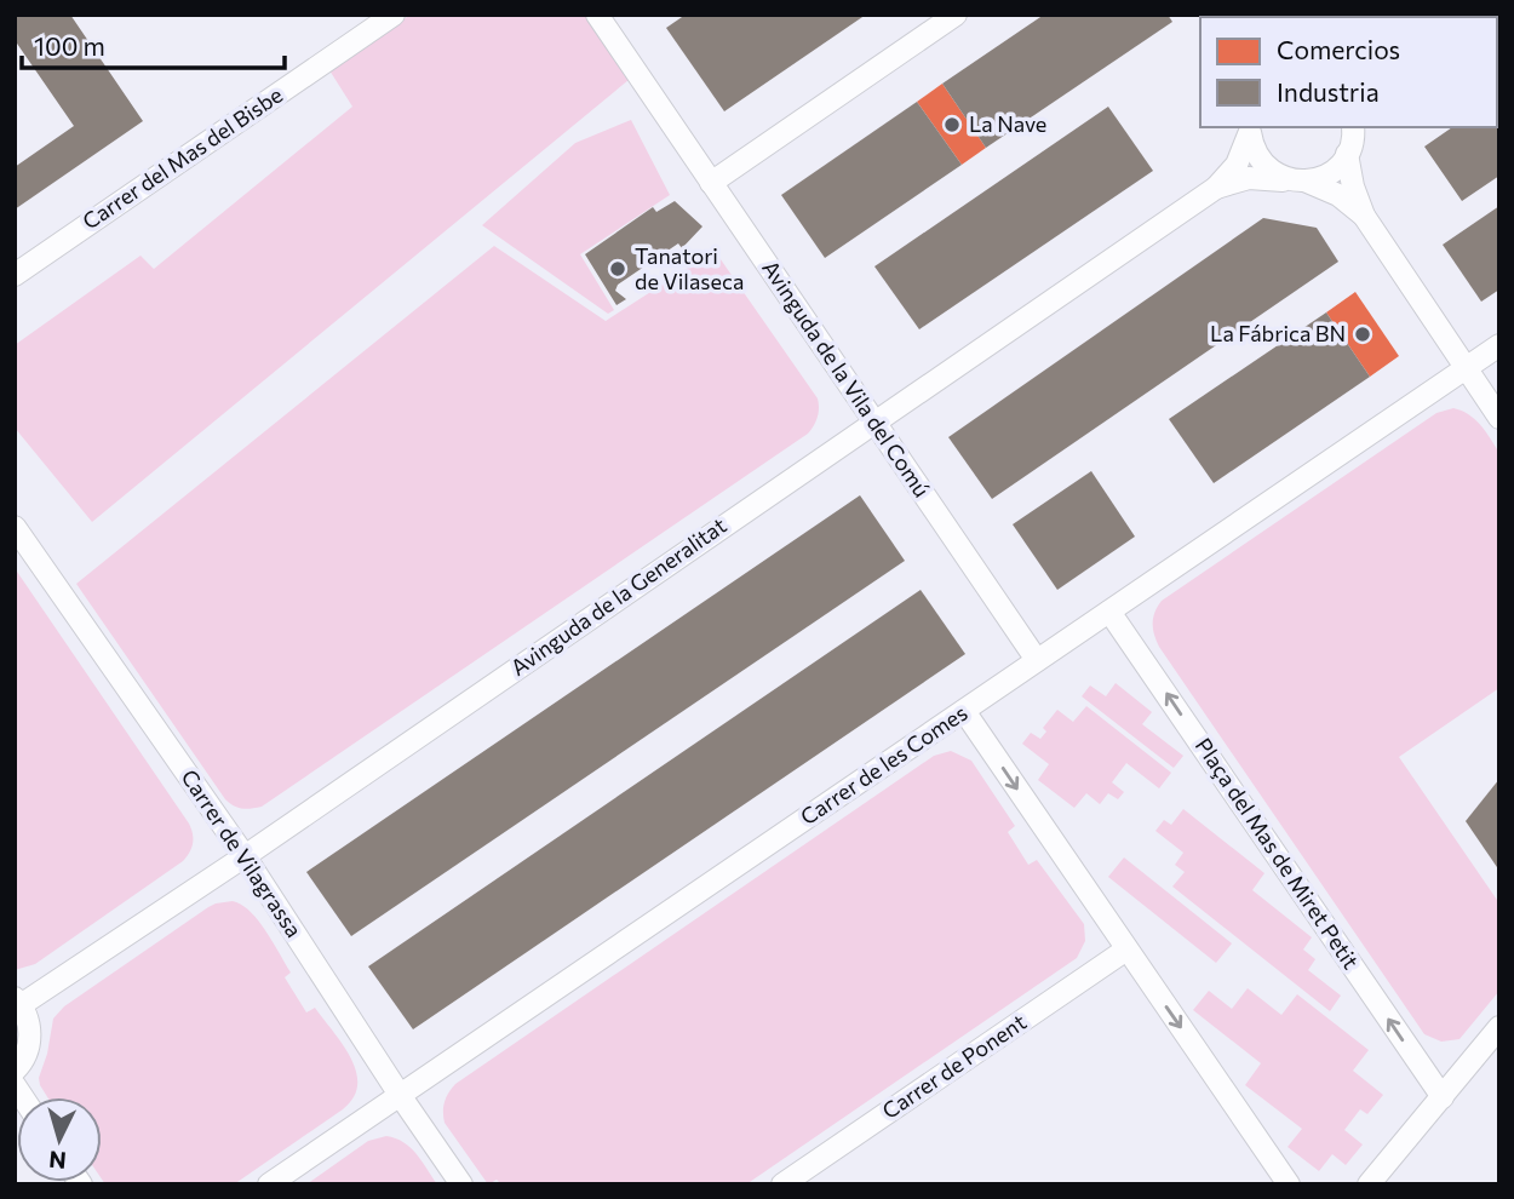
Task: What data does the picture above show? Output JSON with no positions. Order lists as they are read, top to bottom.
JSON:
{
  "streets": {
    "street": [
      "Carrer del Mas del Bisbe",
      "Avinguda de la Vila del Comú",
      "Avinguda de la Generalitat",
      "Carrer de les Comes",
      "Carrer de Vilagrassa",
      "Plaça del Mas de Miret Petit",
      "Carrer de Ponent"
    ]
  },
  "crossings": [
    ["Avinguda de la Vila del Comú", "Avinguda de la Generalitat"],
    ["Avinguda de la Vila del Comú", "Carrer de les Comes"],
    ["Avinguda de la Generalitat", "Carrer de Vilagrassa"],
    ["Carrer de les Comes", "Carrer de Vilagrassa"],
    ["Carrer de les Comes", "Plaça del Mas de Miret Petit"]
  ],
  "places": ["La Nave", "Tanatori de Vilaseca", "La Fábrica BN"],
  "legend": ["Comercios", "Industria"],
  "scale_bar": "100 m",
  "north": "bottom"
}
